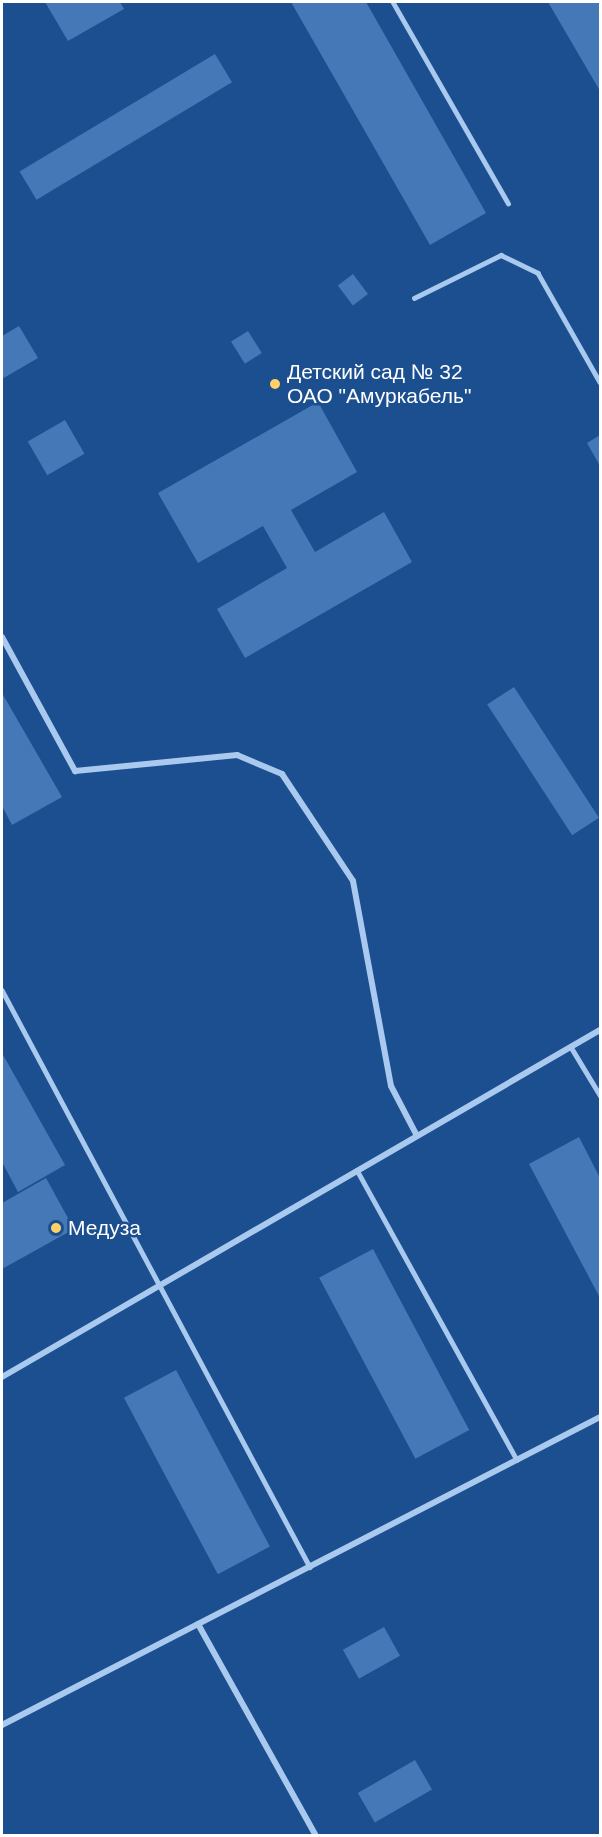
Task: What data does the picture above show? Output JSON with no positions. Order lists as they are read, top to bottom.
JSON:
{
  "places": ["Детский сад № 32 ОАО \"Амуркабель\"", "Медуза"]
}
